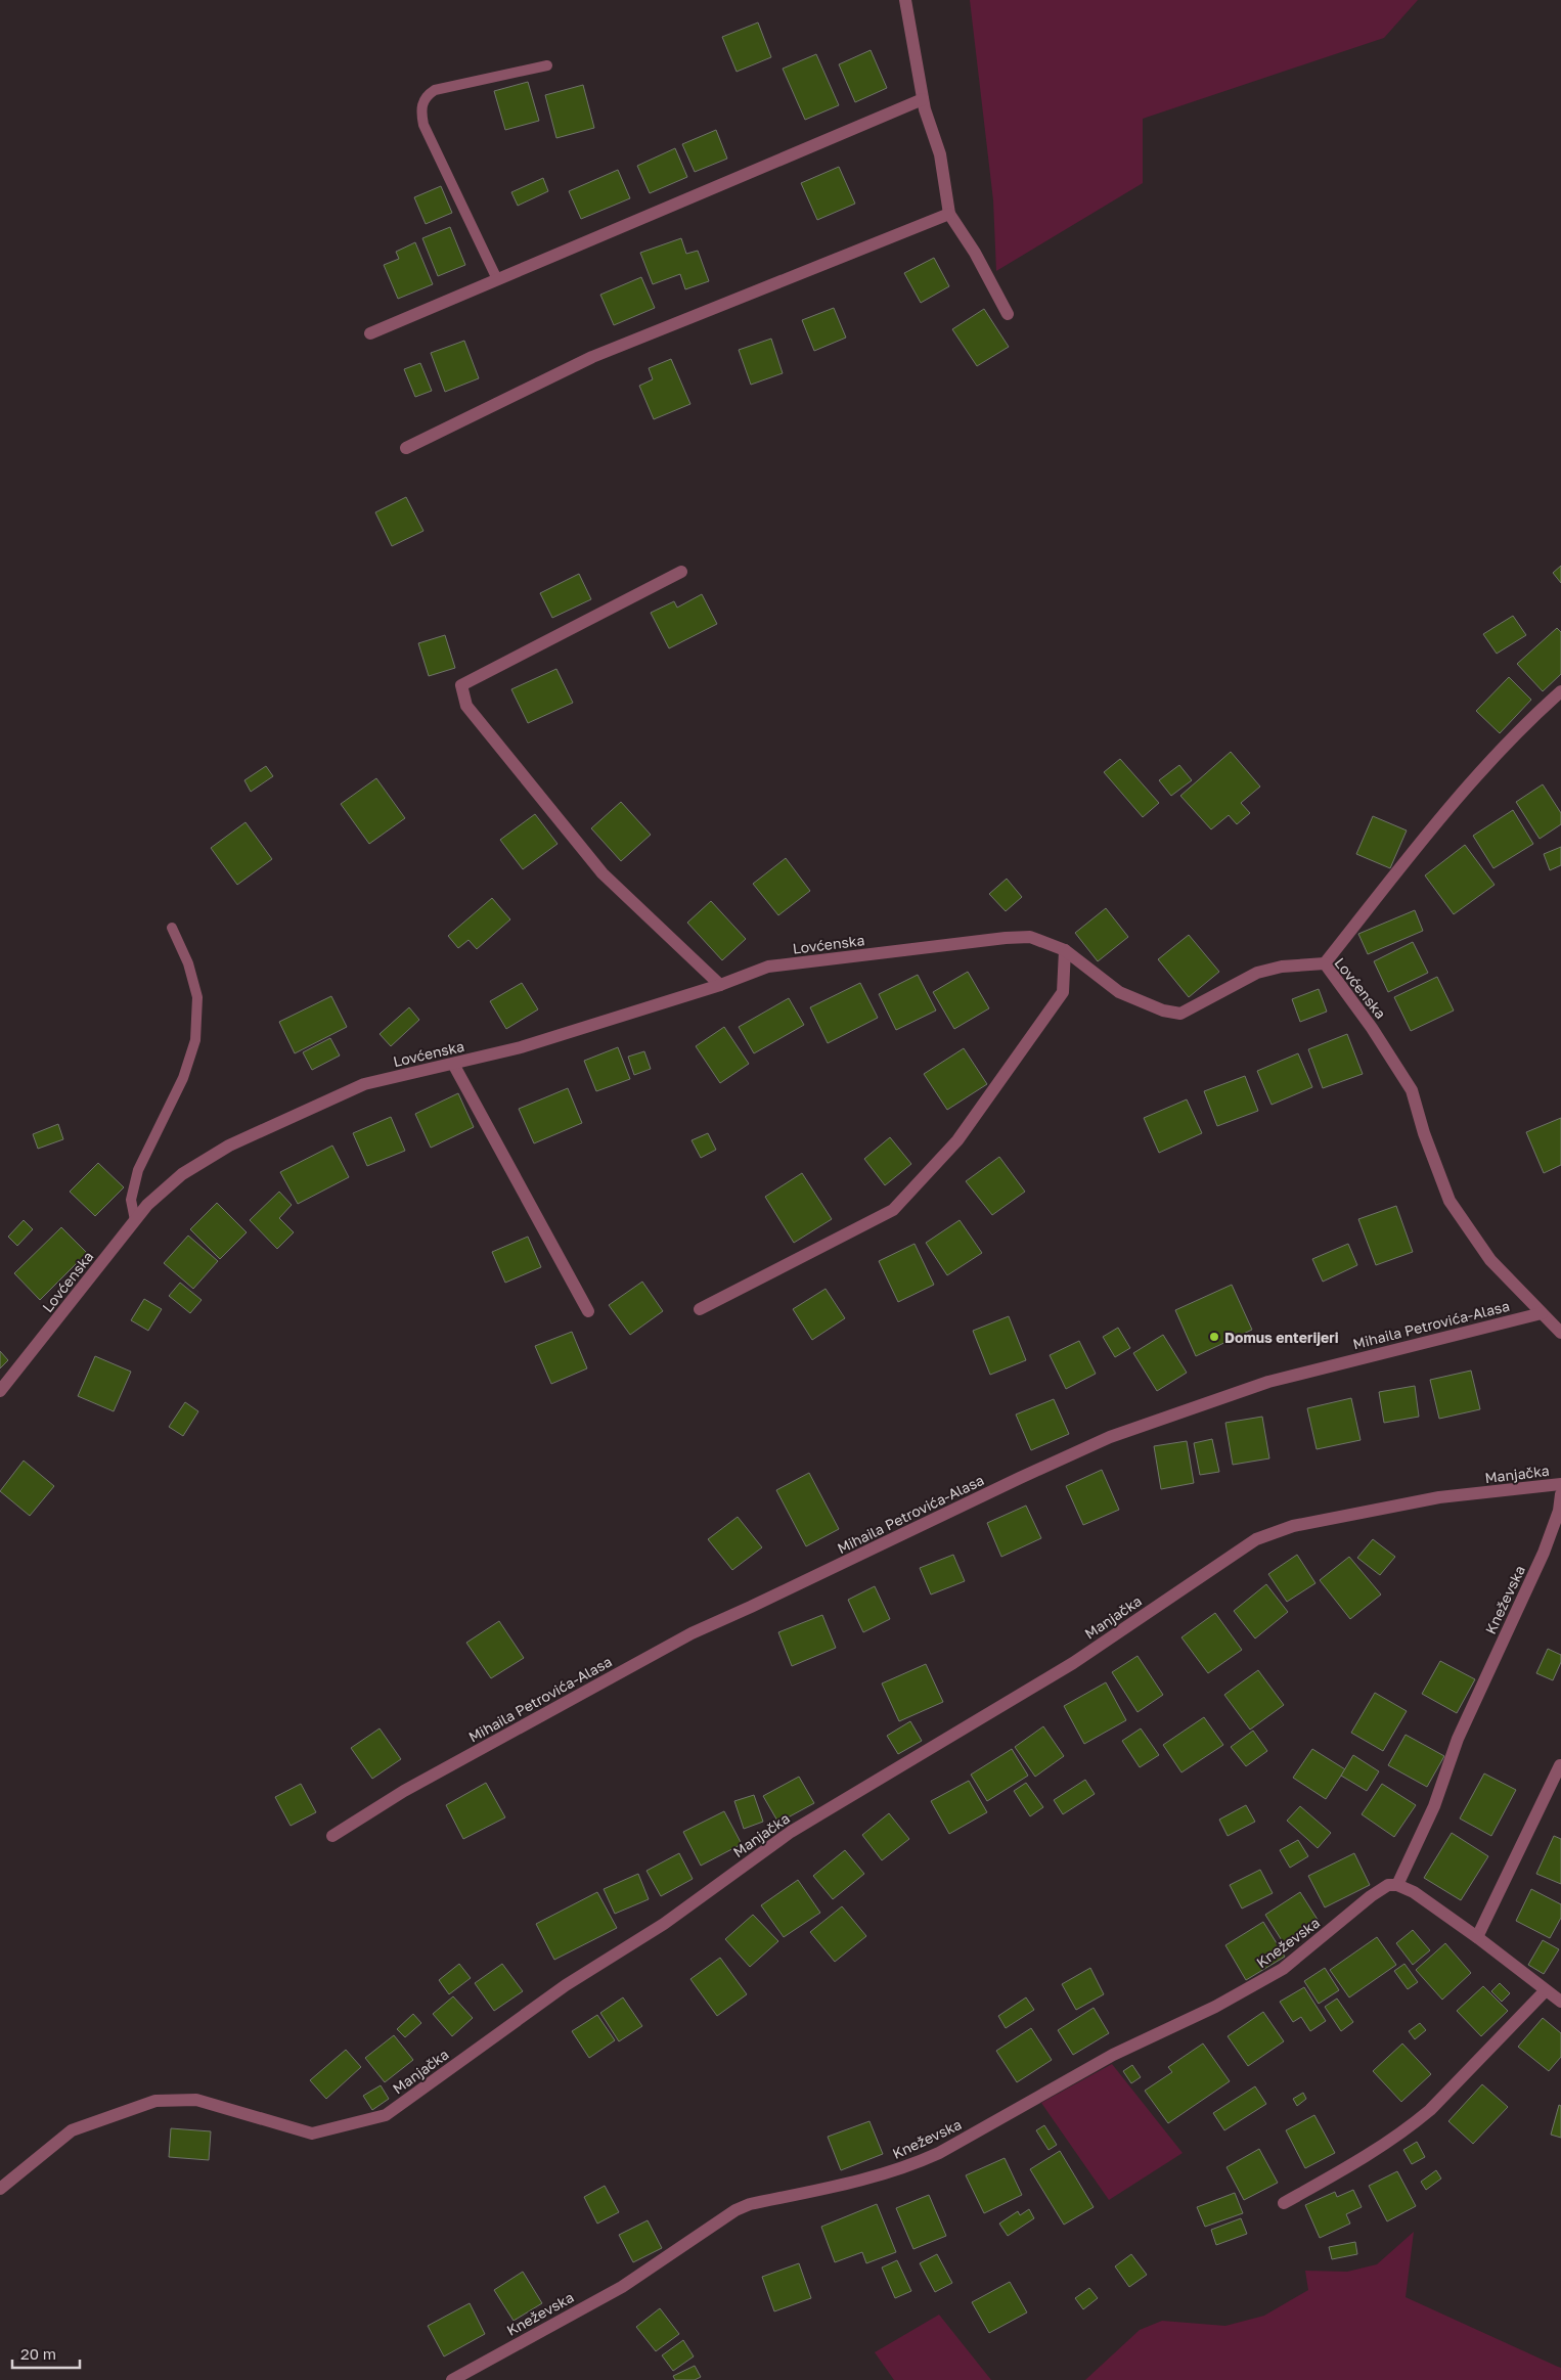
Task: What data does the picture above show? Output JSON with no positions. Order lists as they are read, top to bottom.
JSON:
{
  "streets": {
    "street": [
      "Lovćenska",
      "Mihaila Petrovića-Alasa",
      "Manjačka",
      "Kneževska"
    ]
  },
  "crossings": [
    ["Lovćenska", "Mihaila Petrovića-Alasa"]
  ],
  "places": ["Domus enterijeri"],
  "scale_bar": "20 m"
}
